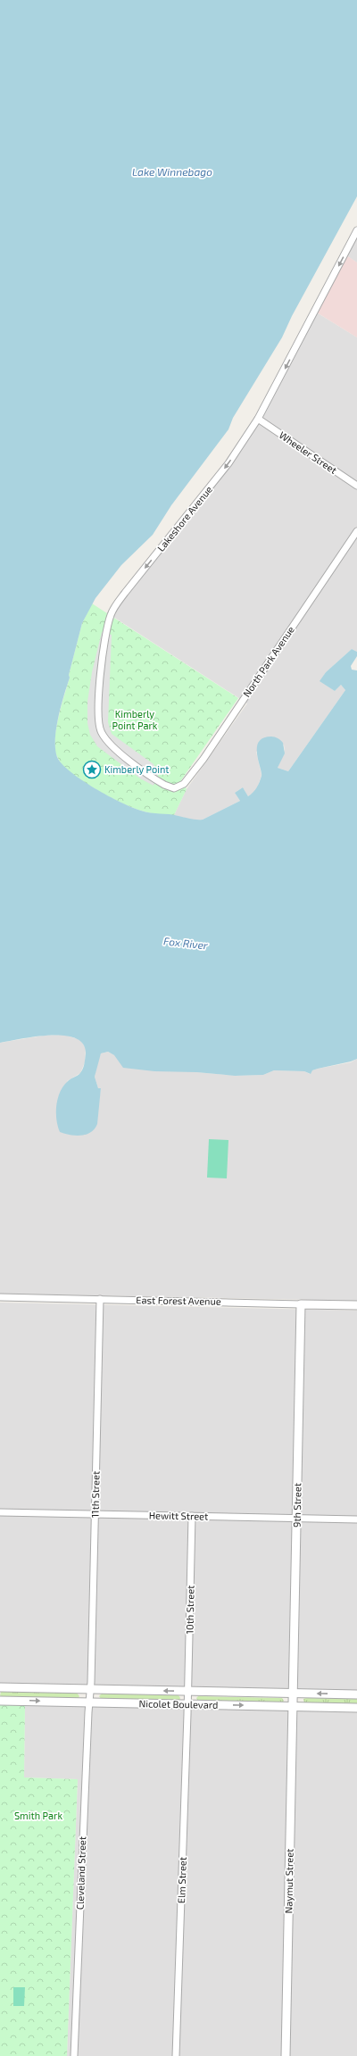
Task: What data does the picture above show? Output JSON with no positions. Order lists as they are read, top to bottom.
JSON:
{
  "streets": {
    "street": [
      "Wheeler Street",
      "Lakeshore Avenue",
      "North Park Avenue",
      "East Forest Avenue",
      "11th Street",
      "9th Street",
      "Hewitt Street",
      "10th Street",
      "Nicolet Boulevard",
      "Cleveland Street",
      "Elm Street",
      "Naymut Street"
    ]
  },
  "crossings": [
    ["Wheeler Street", "Lakeshore Avenue"],
    ["Lakeshore Avenue", "North Park Avenue"],
    ["East Forest Avenue", "11th Street"],
    ["East Forest Avenue", "9th Street"],
    ["11th Street", "Hewitt Street"],
    ["11th Street", "Nicolet Boulevard"],
    ["11th Street", "Cleveland Street"],
    ["9th Street", "Hewitt Street"],
    ["9th Street", "Nicolet Boulevard"],
    ["9th Street", "Naymut Street"],
    ["Hewitt Street", "10th Street"],
    ["10th Street", "Nicolet Boulevard"],
    ["10th Street", "Elm Street"],
    ["Nicolet Boulevard", "Cleveland Street"],
    ["Nicolet Boulevard", "Elm Street"],
    ["Nicolet Boulevard", "Naymut Street"]
  ],
  "one_way": ["Lakeshore Avenue"],
  "water": ["Lake Winnebago", "Fox River"],
  "parks": ["Kimberly Point Park", "Smith Park"],
  "places": {
    "place": ["Kimberly Point"]
  }
}
